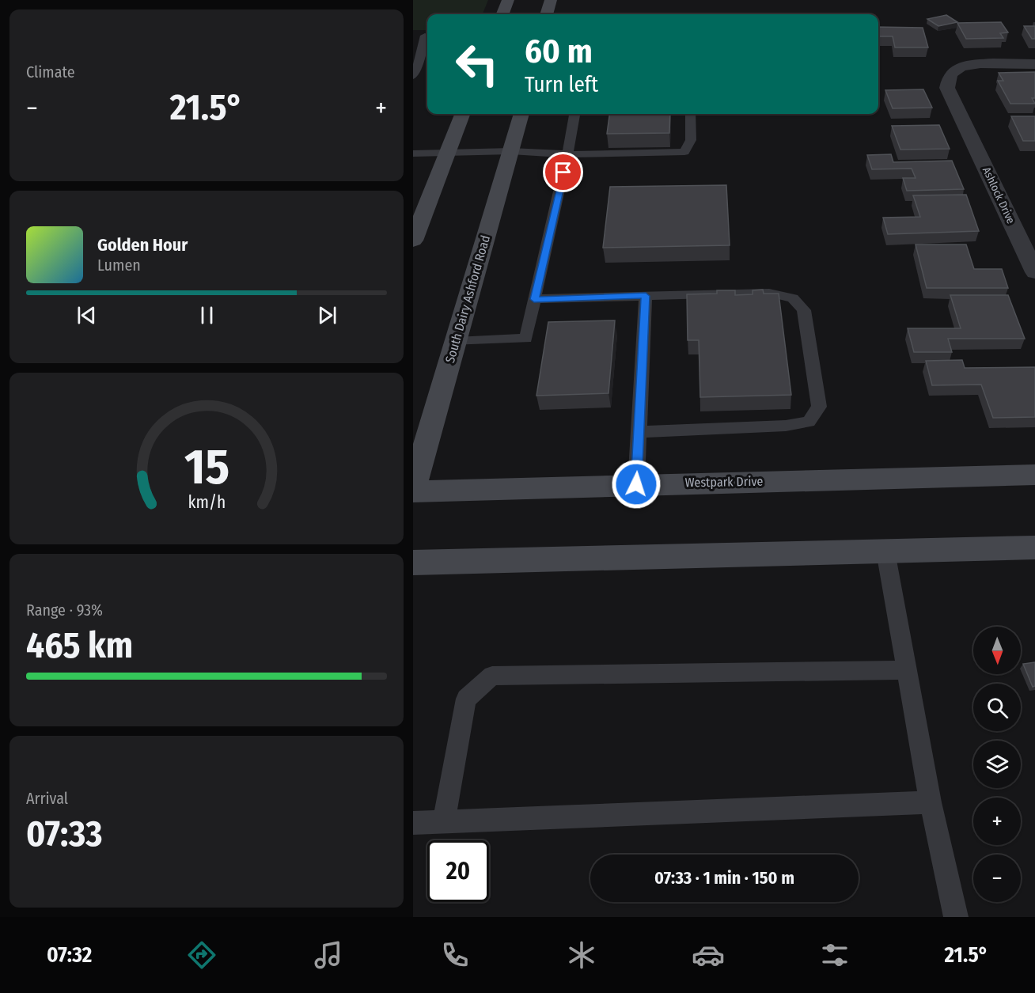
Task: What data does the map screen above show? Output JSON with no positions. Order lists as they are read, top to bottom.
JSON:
{
  "streets": {
    "main road": ["South Dairy Ashford Road", "Westpark Drive"],
    "street": ["Ashlock Drive"]
  },
  "crossings": [
    ["South Dairy Ashford Road", "Westpark Drive"]
  ],
  "north": "bottom",
  "page": {
    "tile": [
      "Climate",
      ["Range · 93%", "465 km"],
      ["Arrival", "07:33"]
    ],
    "turn": ["60 m", "Turn left"],
    "heat": ["−", "21.5°", "+"],
    "song": ["Golden Hour", "Lumen"],
    "map_buttons": ["+", "−"],
    "limit": "20",
    "trip": "07:33 · 1 min · 150 m",
    "tabs": ["07:32", "21.5°"],
    "gauge": ["15", "km/h"]
  }
}
